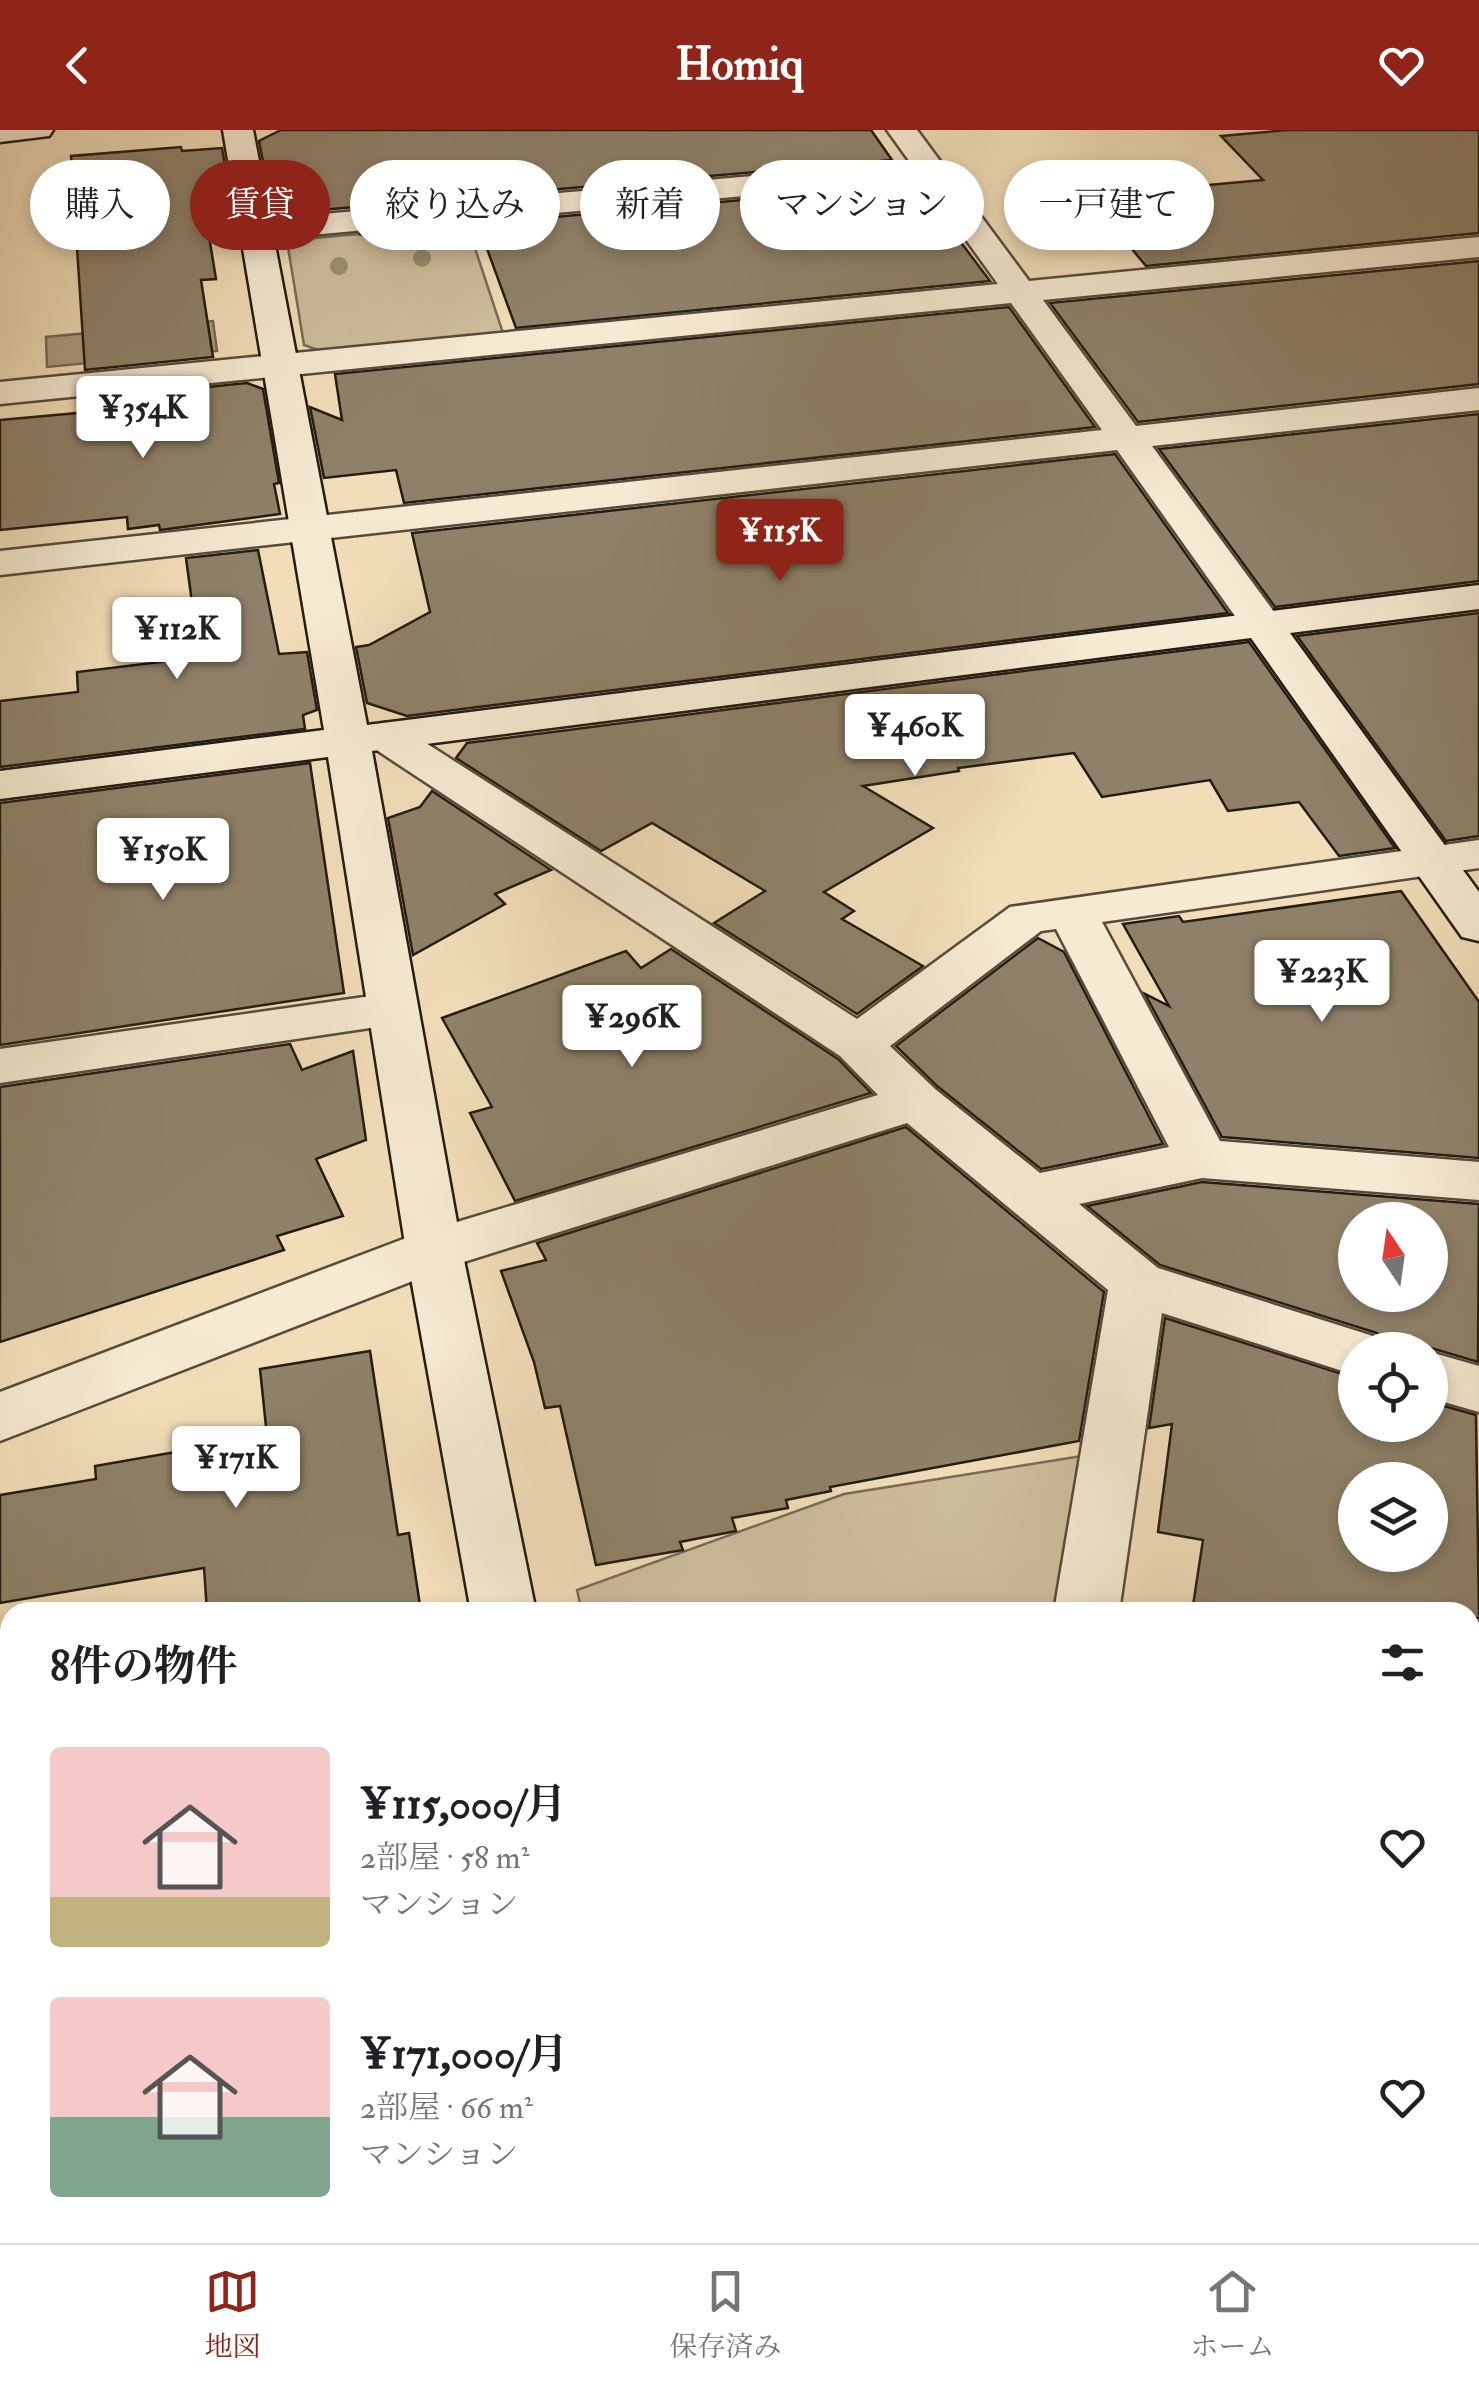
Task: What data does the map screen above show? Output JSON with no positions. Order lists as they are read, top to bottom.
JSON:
{
  "north": "top",
  "page": {
    "header": "Homiq",
    "chip": [
      "購入",
      "賃貸",
      "絞り込み",
      "新着",
      "マンション",
      "一戸建て"
    ],
    "price": [
      "¥354K",
      "¥115K",
      "¥112K",
      "¥460K",
      "¥150K",
      "¥223K",
      "¥296K",
      "¥171K"
    ],
    "heading": "8件の物件",
    "list": [
      {
        "name": "¥115,000/月",
        "note": "2部屋 · 58 m² · マンション"
      },
      {
        "name": "¥171,000/月",
        "note": "2部屋 · 66 m² · マンション"
      }
    ],
    "tabs": ["地図", "保存済み", "ホーム"]
  }
}
